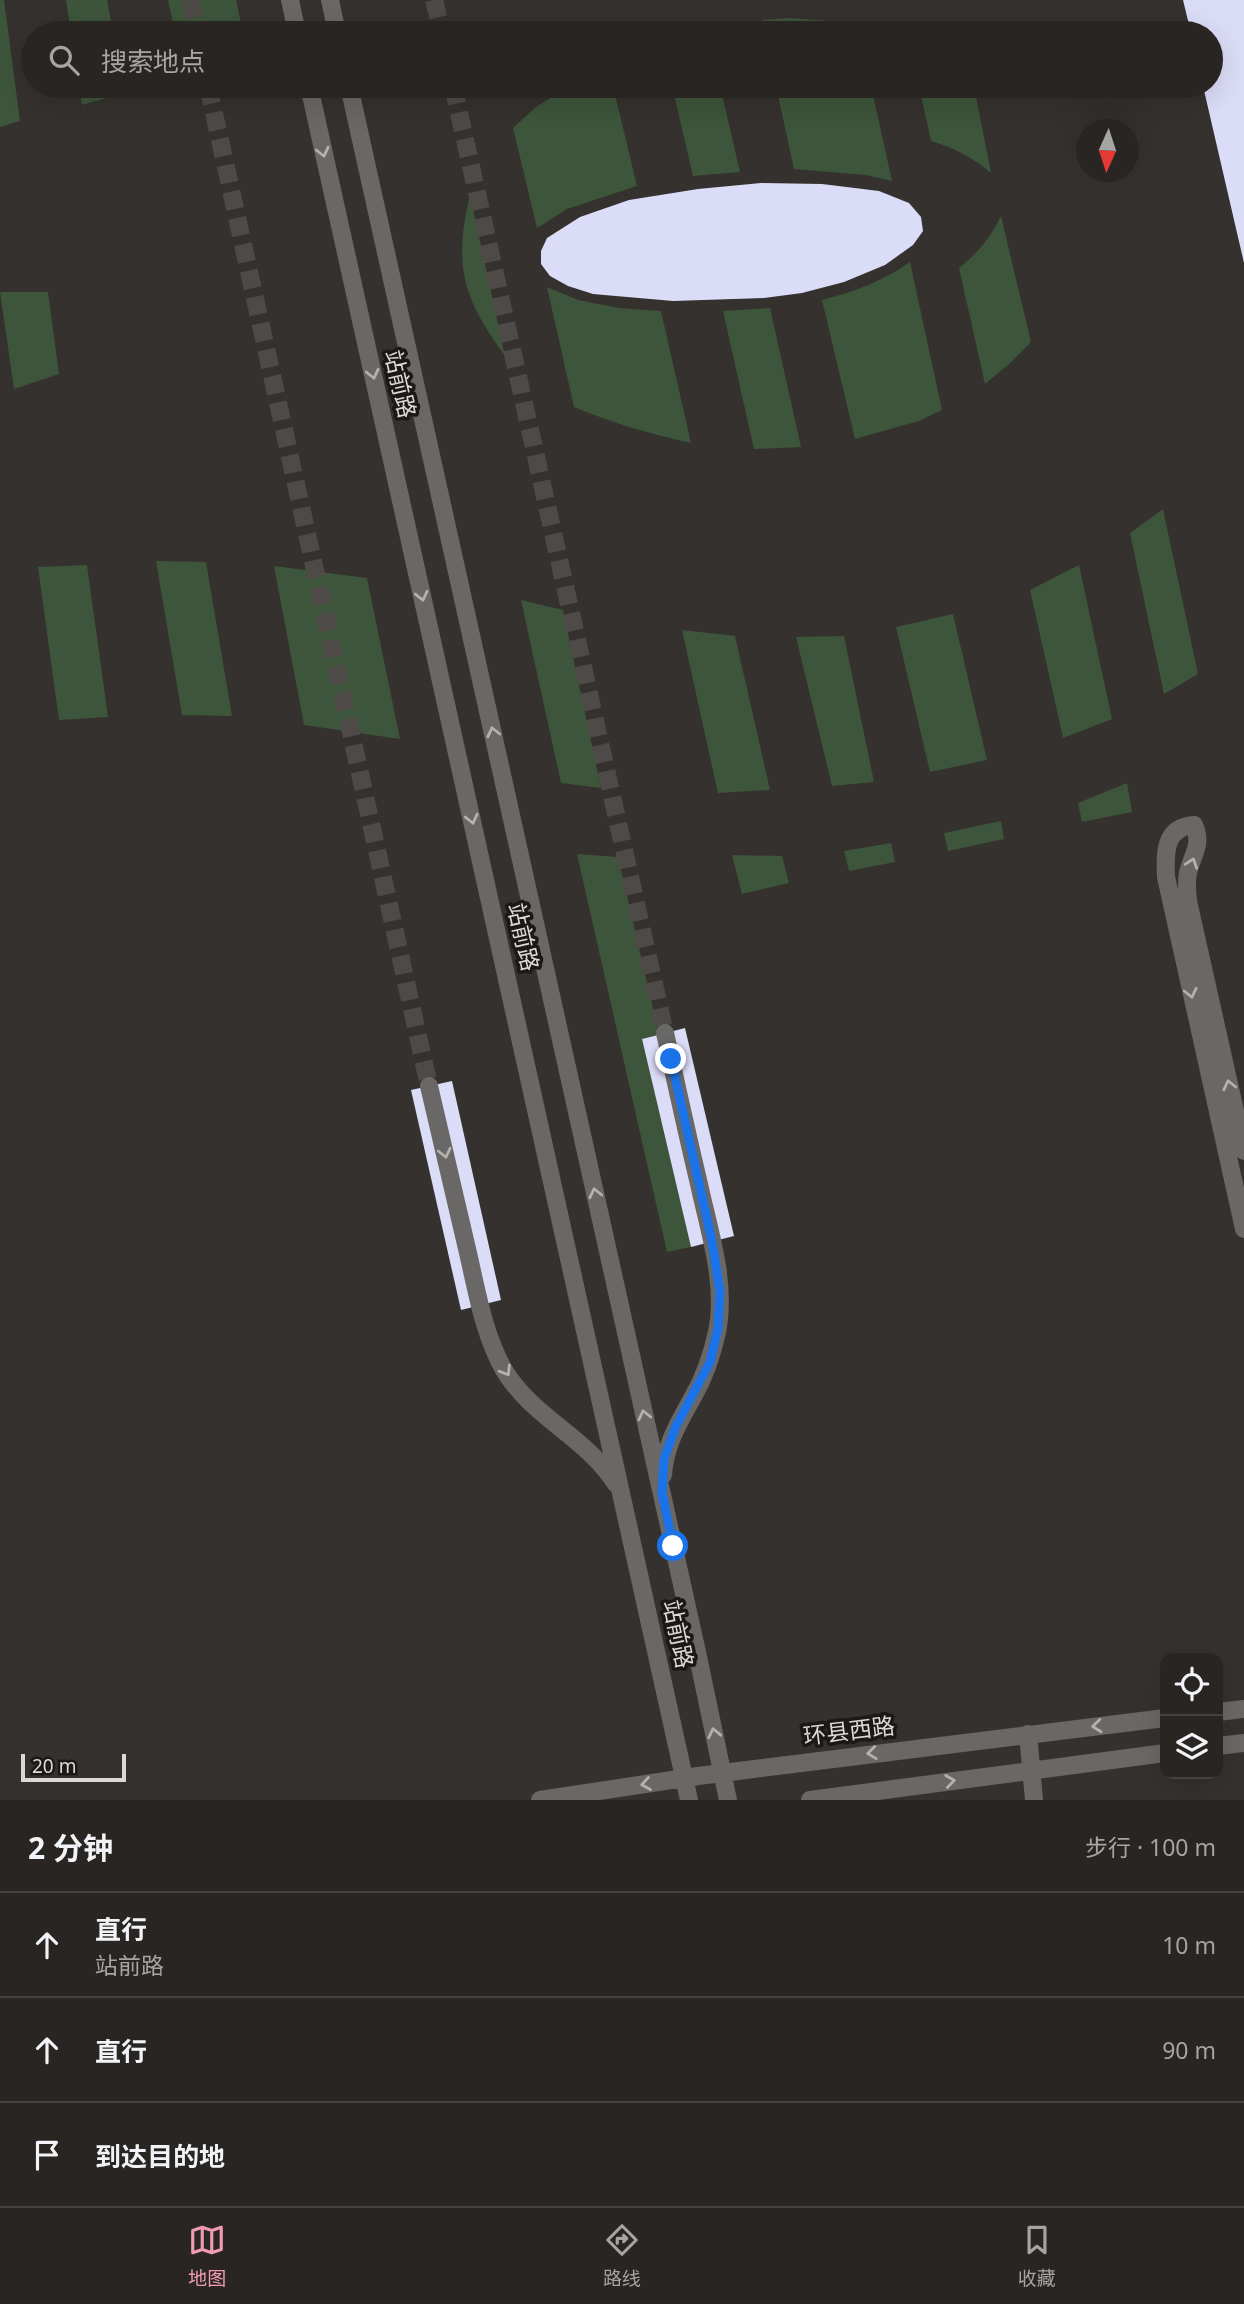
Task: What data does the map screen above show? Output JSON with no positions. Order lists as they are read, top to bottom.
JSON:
{
  "streets": {
    "street": ["站前路", "环县西路"]
  },
  "crossings": [
    ["站前路", "环县西路"]
  ],
  "scale_bar": "20 m",
  "north": "bottom",
  "page": {
    "search": "搜索地点",
    "scale": "20 m",
    "heading": ["2 分钟", "步行 · 100 m"],
    "list": [
      ["直行", "站前路", "10 m"],
      ["直行", "90 m"],
      "到达目的地"
    ],
    "nav": ["地图", "路线", "收藏"]
  }
}
